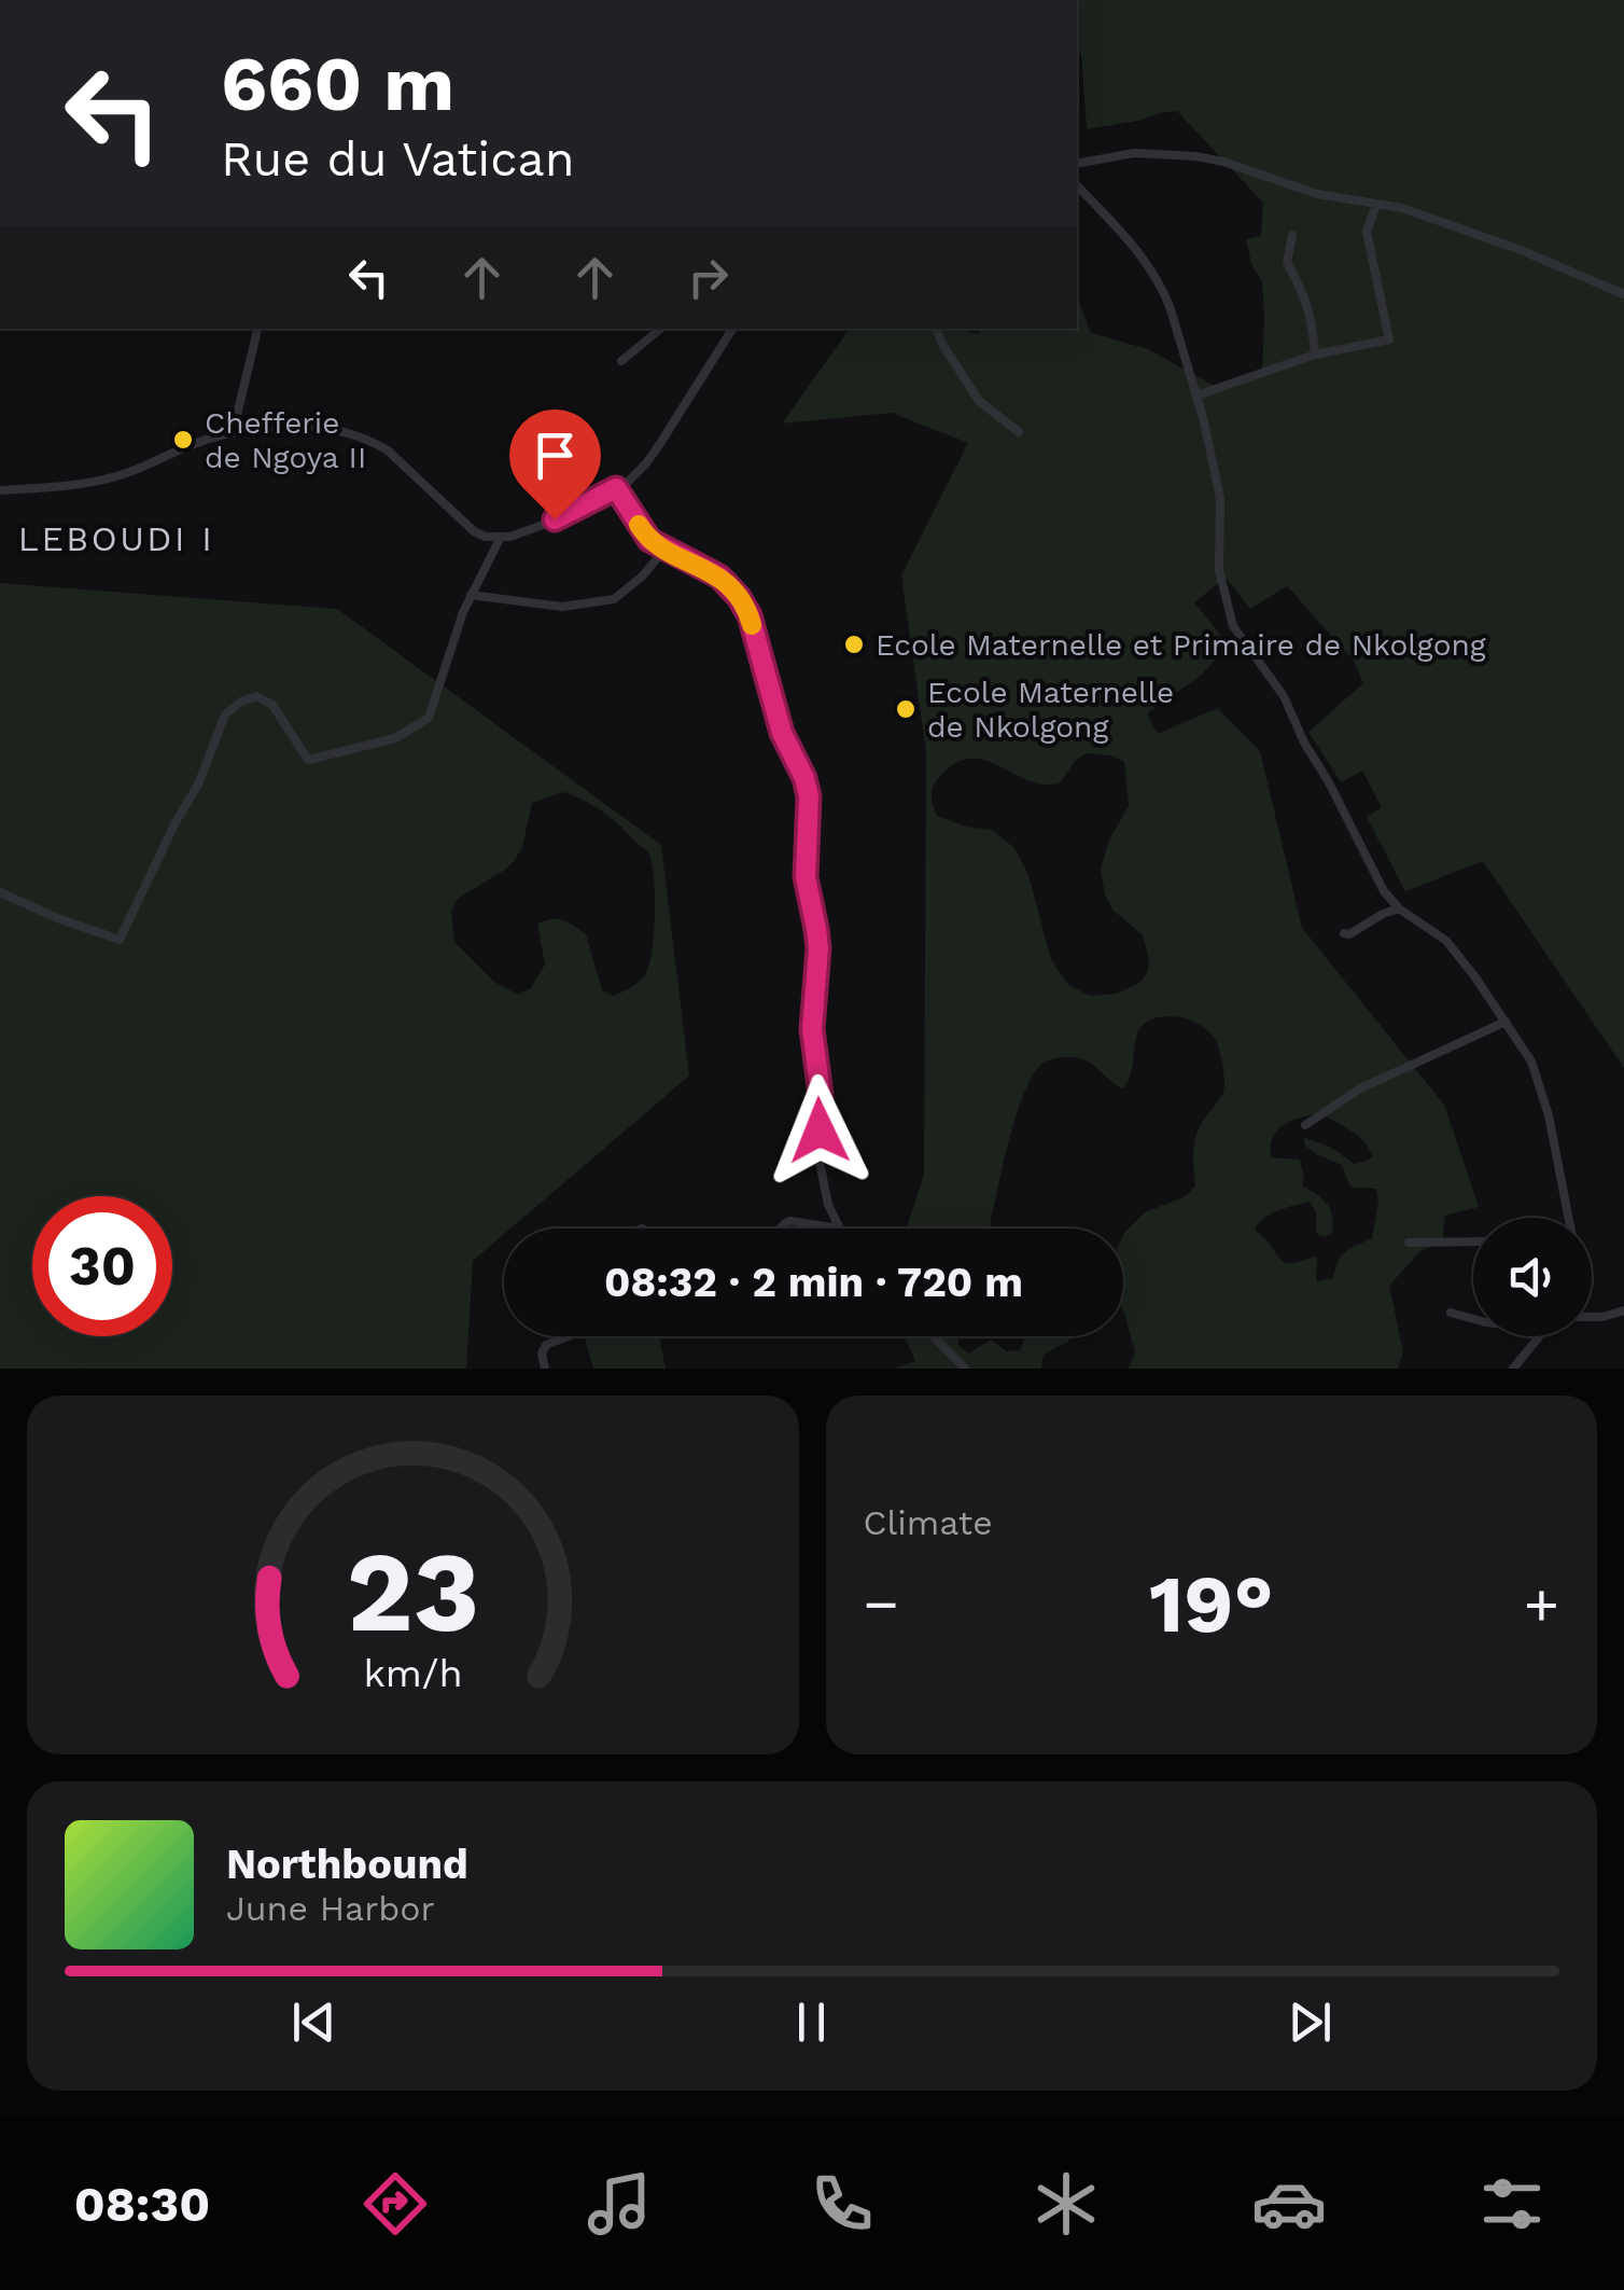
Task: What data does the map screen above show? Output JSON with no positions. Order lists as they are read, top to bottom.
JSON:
{
  "districts": ["LEBOUDI I"],
  "places": ["Chefferie de Ngoya II", "Ecole Maternelle et Primaire de Nkolgong", "Ecole Maternelle de Nkolgong"],
  "page": {
    "turn": ["660 m", "Rue du Vatican"],
    "limit": "30",
    "trip": "08:32 · 2 min · 720 m",
    "tile": "Climate",
    "heat": ["−", "19°", "+"],
    "song": ["Northbound", "June Harbor"],
    "tabs": "08:30",
    "gauge": ["23", "km/h"]
  }
}
